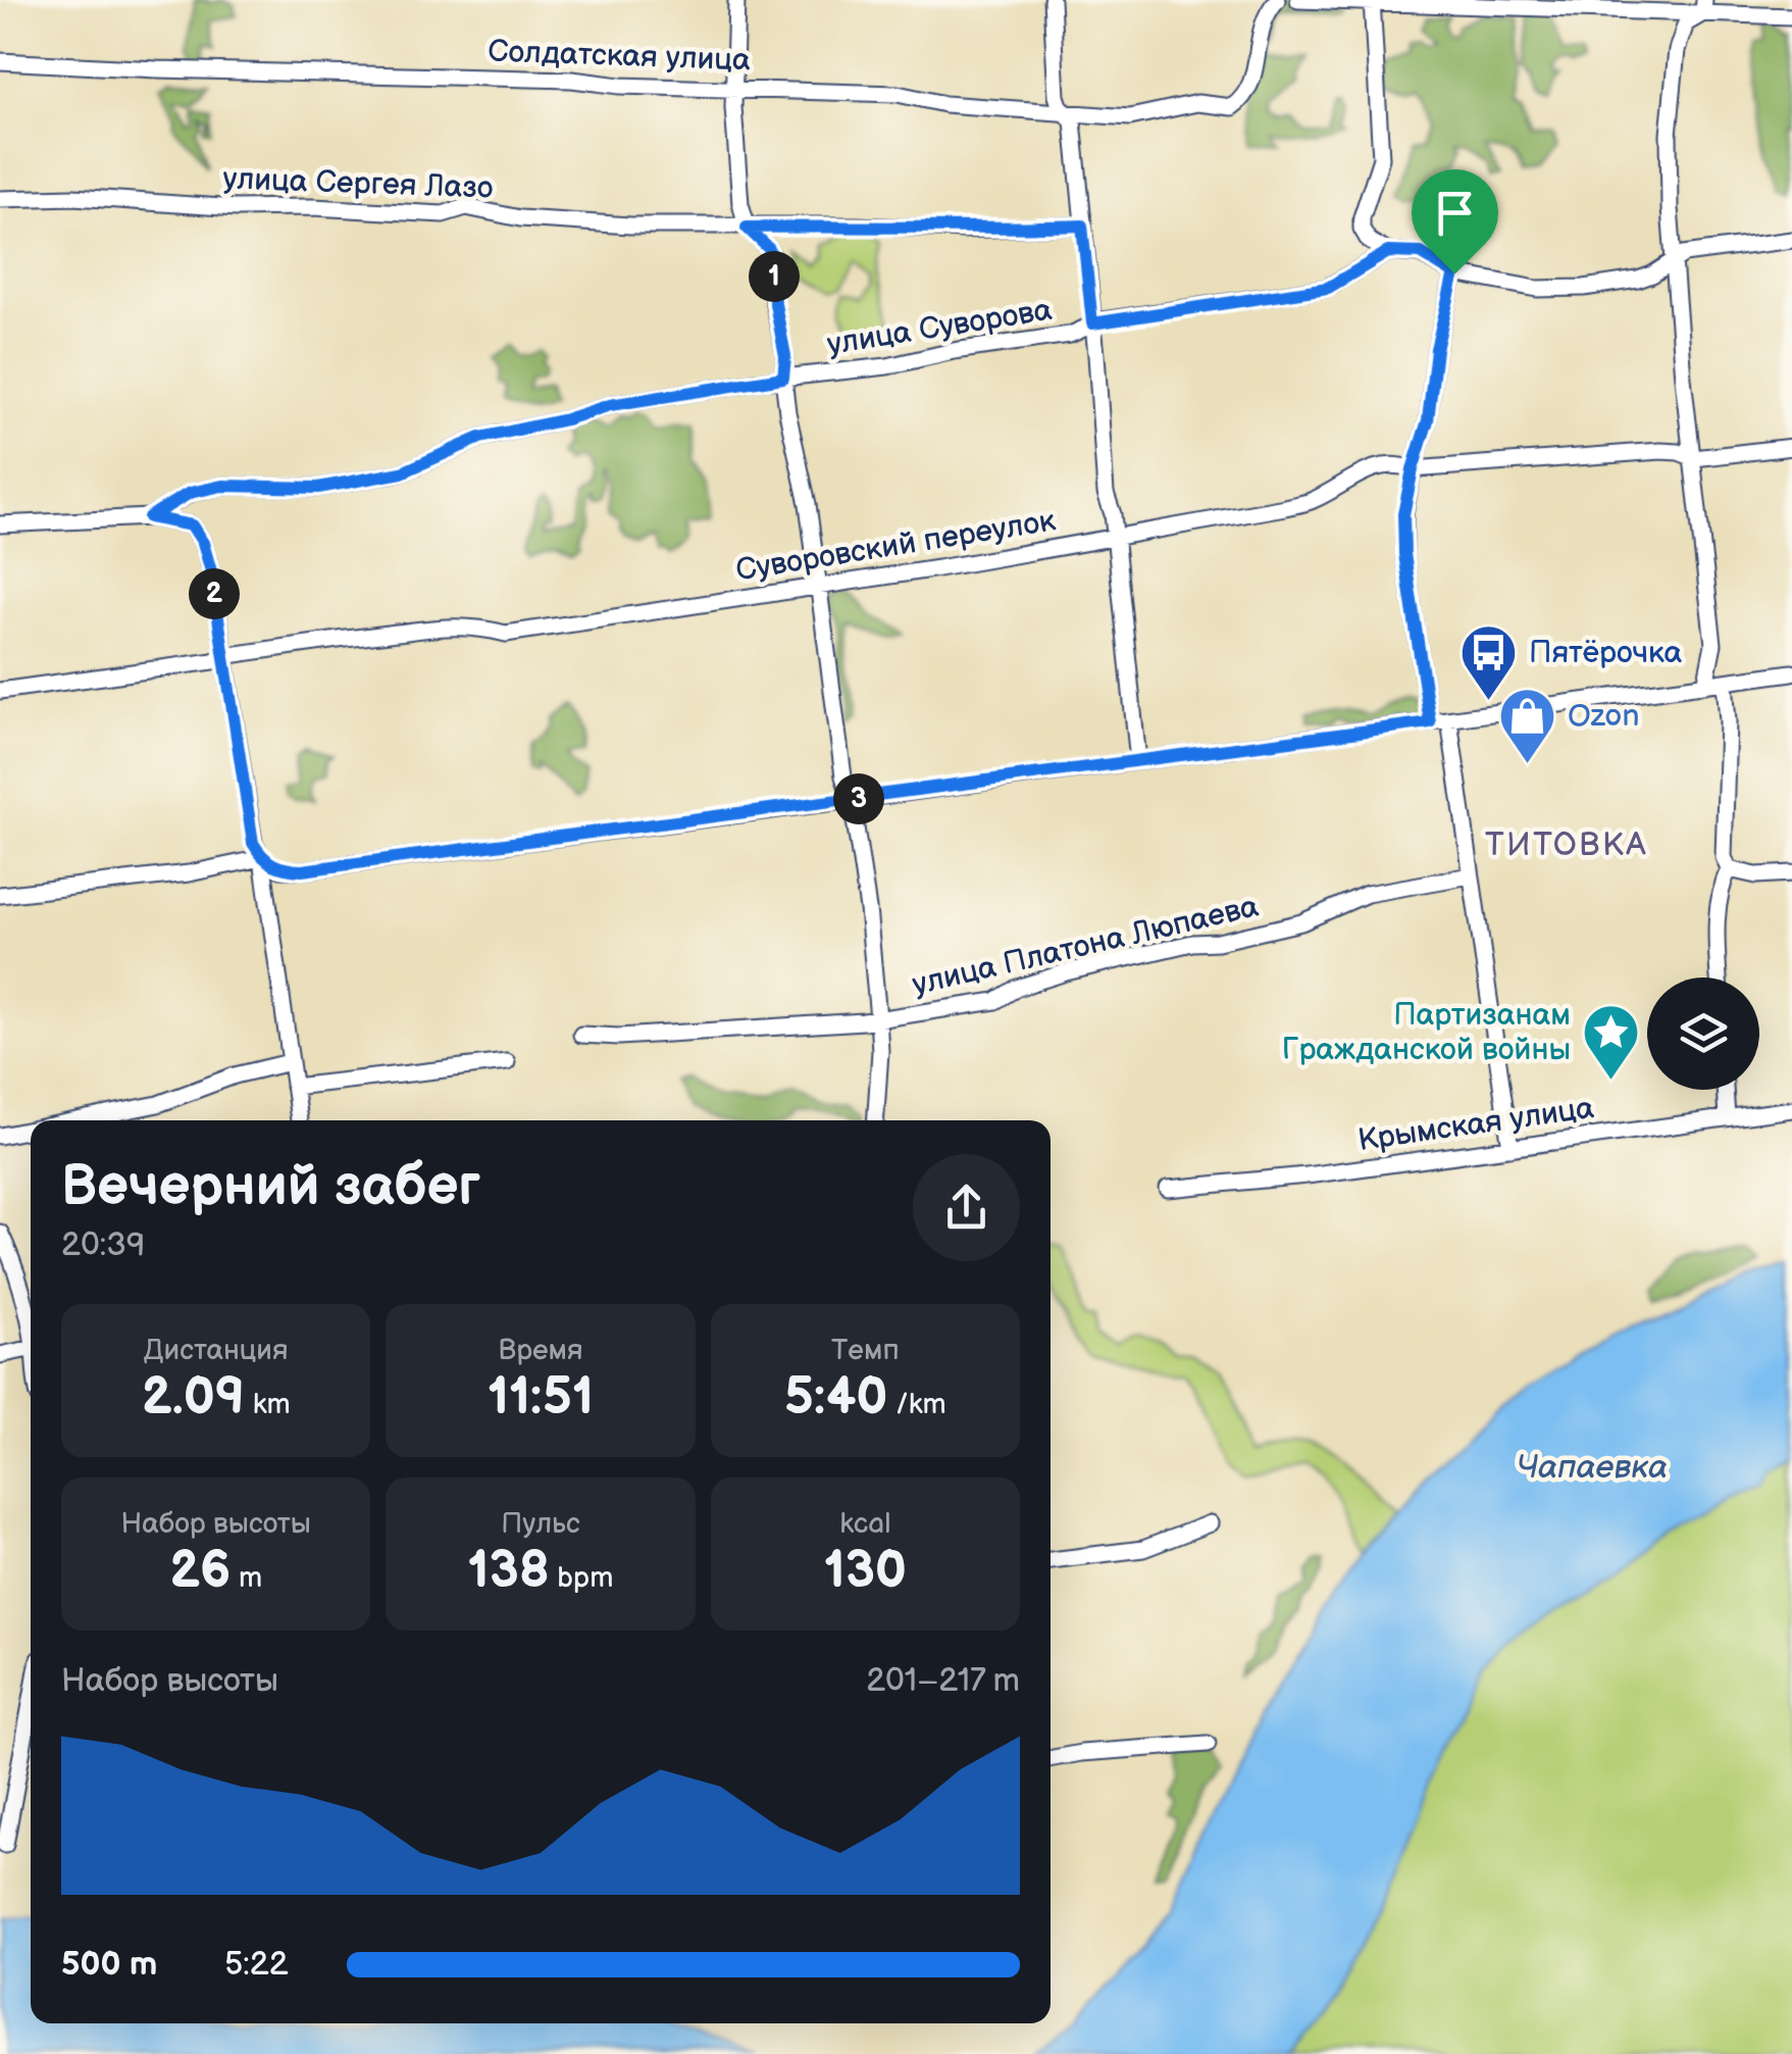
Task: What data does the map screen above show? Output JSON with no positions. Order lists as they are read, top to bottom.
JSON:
{
  "streets": {
    "street": [
      "Солдатская улица",
      "улица Сергея Лазо",
      "улица Суворова",
      "Суворовский переулок",
      "улица Платона Люпаева",
      "Крымская улица"
    ]
  },
  "crossings": [
    ["улица Суворова", "Суворовский переулок"]
  ],
  "districts": ["ТИТОВКА"],
  "water": ["Чапаевка"],
  "places": {
    "bus stop": ["Пятёрочка"],
    "shop": ["Ozon"],
    "place": ["Партизанам Гражданской войны"]
  },
  "page": {
    "pins": ["1", "2", "3"],
    "heading": ["Вечерний забег", "20:39"],
    "stats": [
      ["Дистанция", "2.09 km"],
      ["Время", "11:51"],
      ["Темп", "5:40 /km"],
      ["Набор высоты", "26 m"],
      ["Пульс", "138 bpm"],
      ["kcal", "130"]
    ],
    "chart": ["Набор высоты", "201–217 m"],
    "list": [
      {
        "name": "500 m",
        "note": "5:22"
      }
    ]
  }
}
